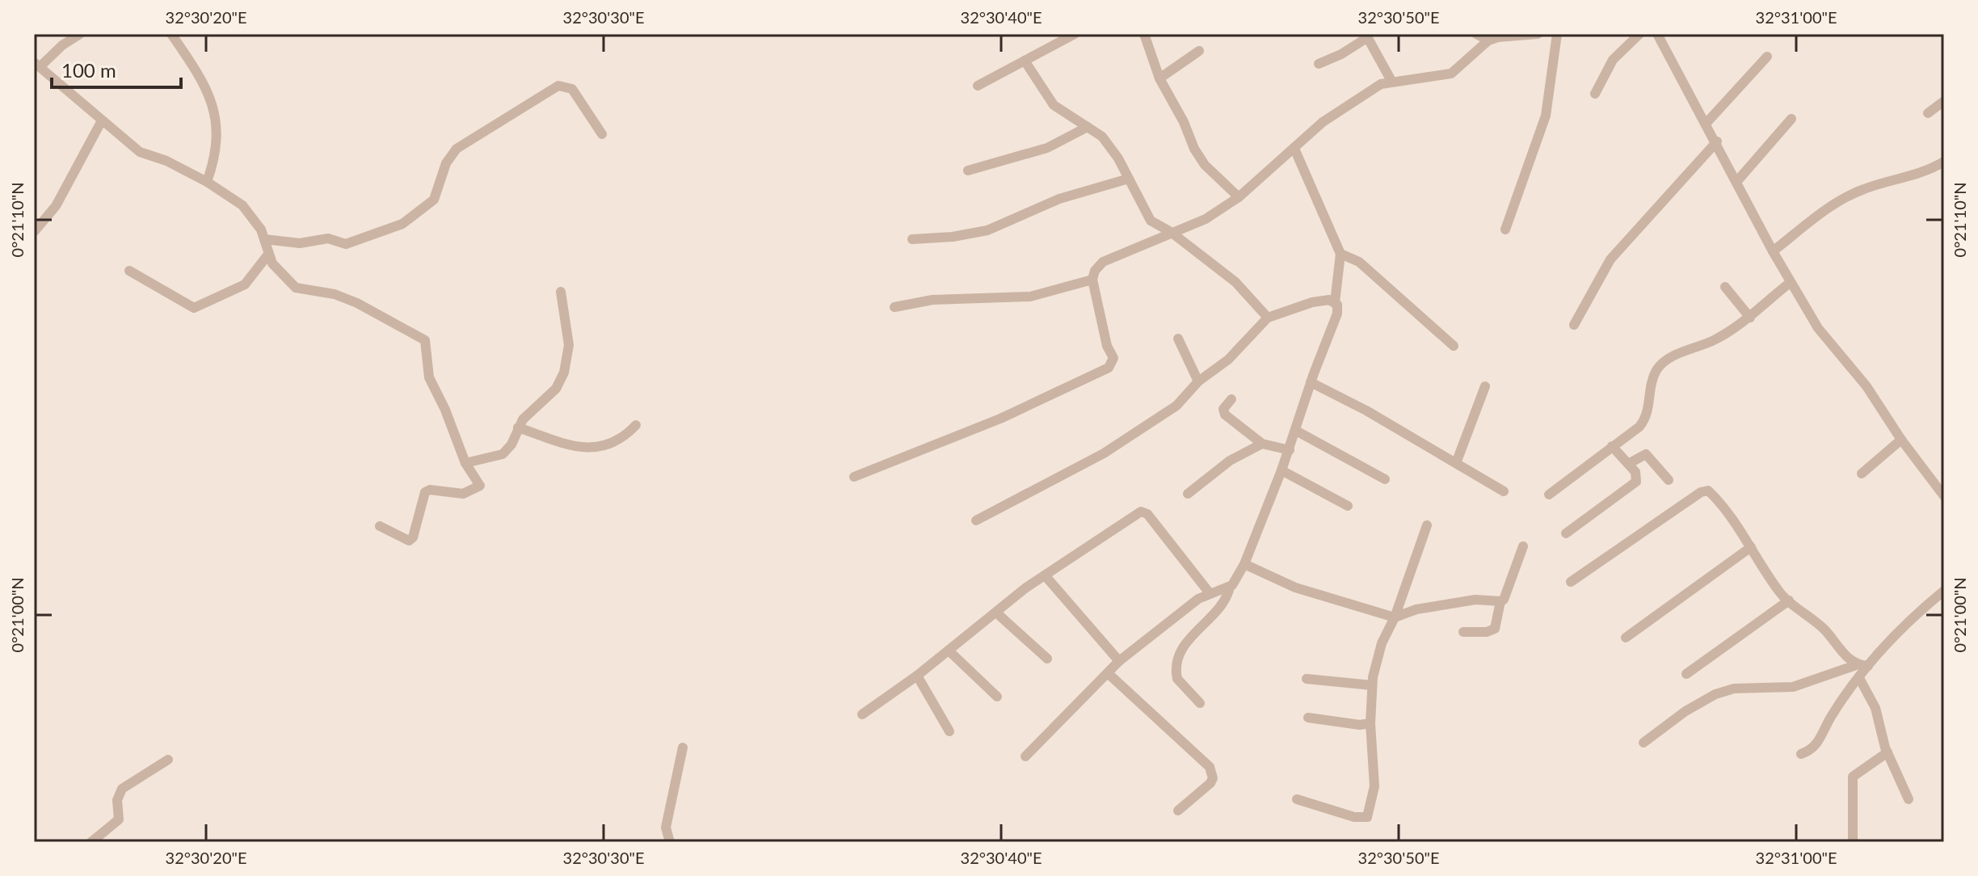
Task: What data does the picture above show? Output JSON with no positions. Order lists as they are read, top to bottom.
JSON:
{
  "scale_bar": "100 m",
  "coordinates": [
    "32°30'20\"E",
    "32°30'30\"E",
    "32°30'40\"E",
    "32°30'50\"E",
    "32°31'00\"E",
    "0°21'10\"N",
    "0°21'00\"N"
  ]
}
